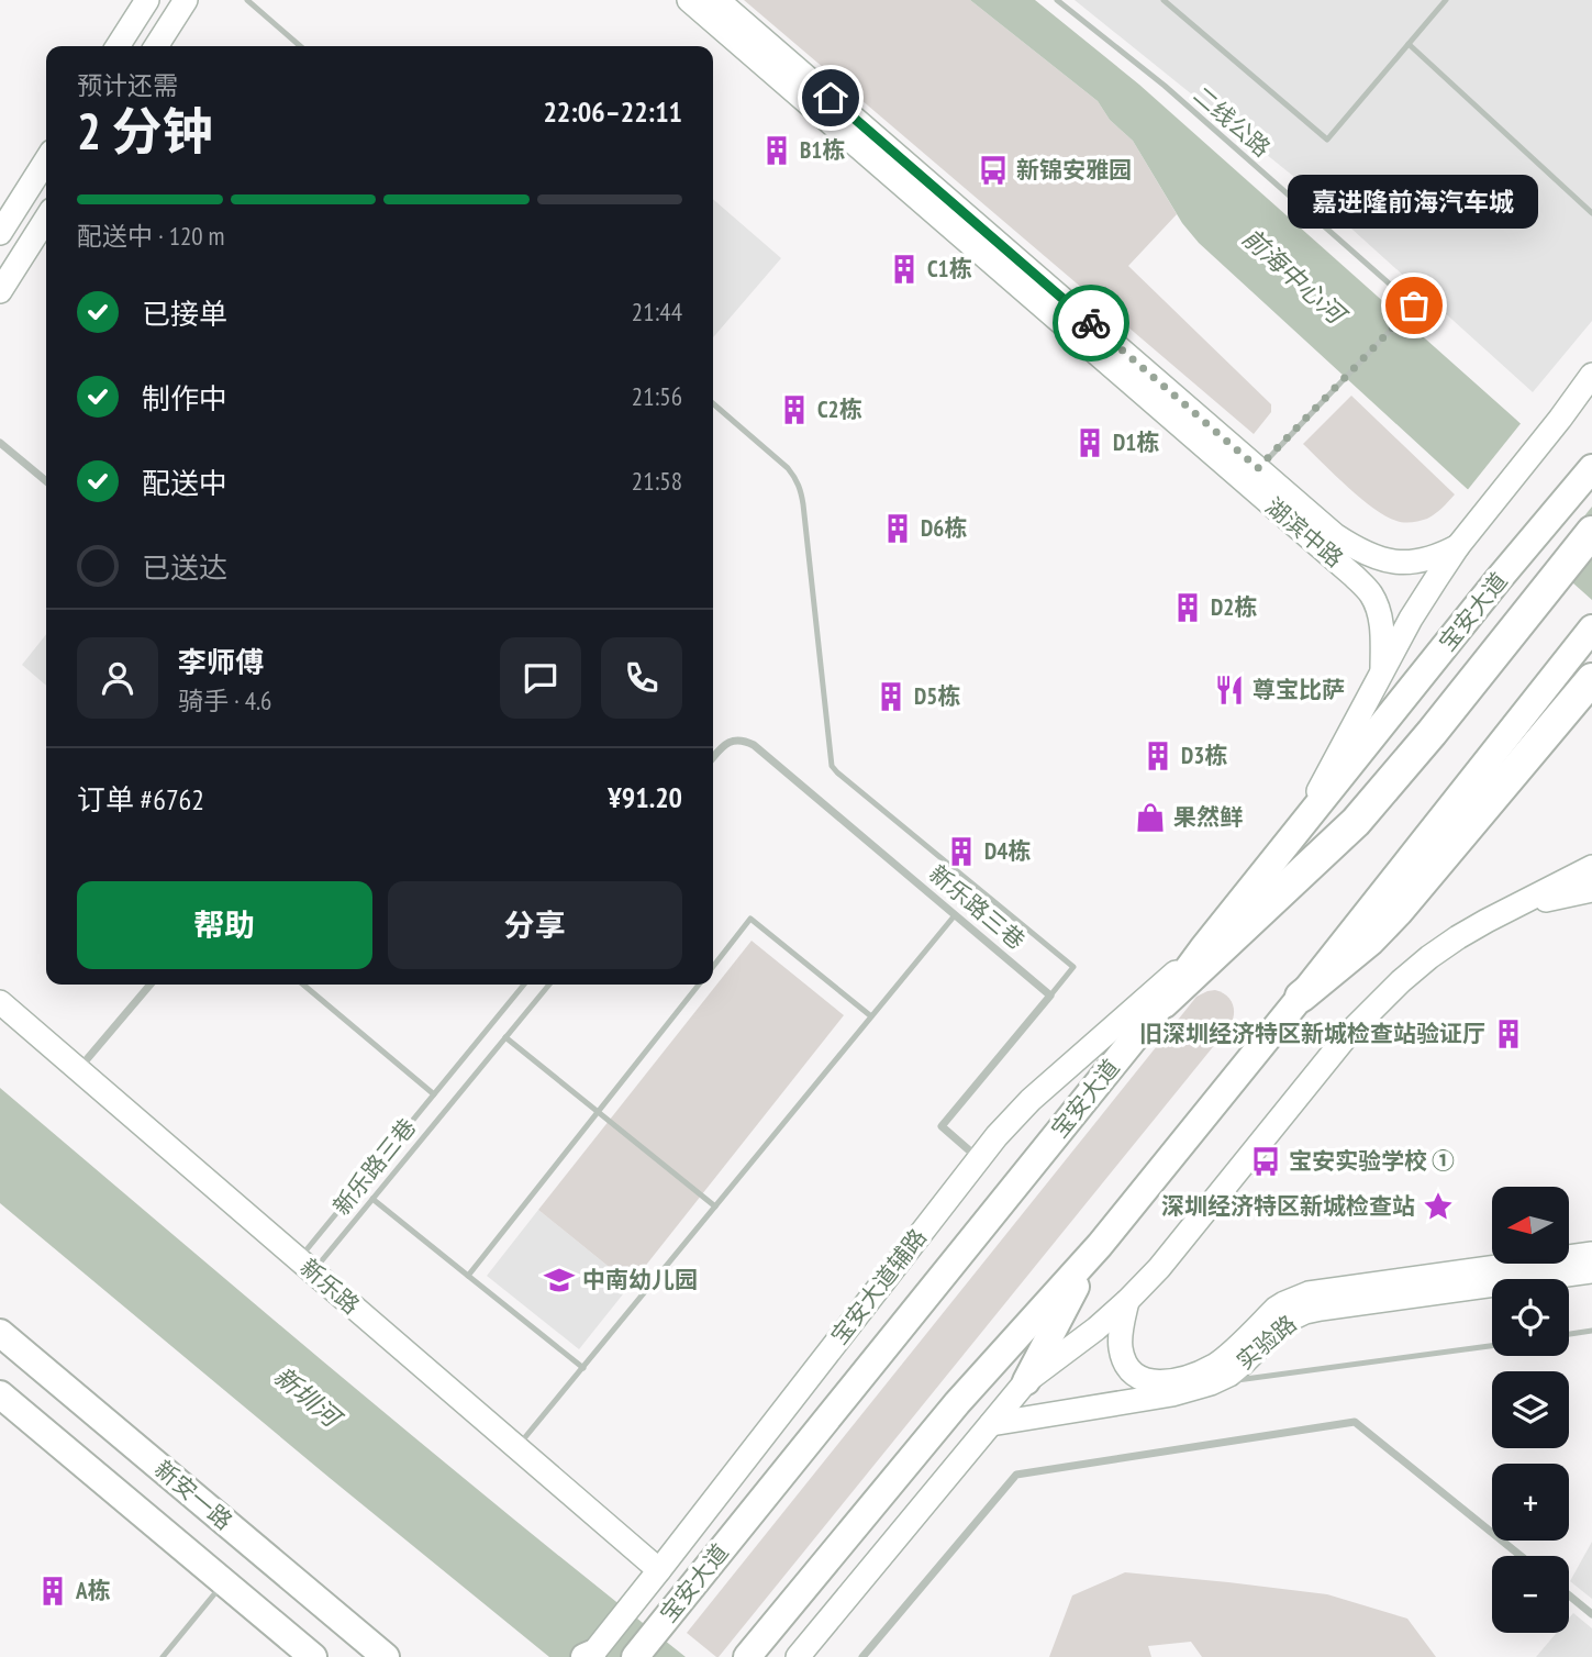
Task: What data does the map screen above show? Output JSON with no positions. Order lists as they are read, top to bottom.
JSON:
{
  "streets": {
    "main road": [
      "湖滨中路",
      "宝安大道",
      "新乐路",
      "宝安大道辅路",
      "实验路",
      "新安一路"
    ],
    "street": ["新乐路三巷"],
    "lane": ["二线公路"]
  },
  "crossings": [
    ["二线公路", "湖滨中路"],
    ["宝安大道", "宝安大道辅路"],
    ["新乐路三巷", "新乐路"],
    ["新乐路", "宝安大道辅路"]
  ],
  "water": ["前海中心河", "新圳河"],
  "places": {
    "building": [
      "B1栋",
      "C1栋",
      "C2栋",
      "D1栋",
      "D6栋",
      "D2栋",
      "D5栋",
      "D3栋",
      "D4栋",
      "旧深圳经济特区新城检查站验证厅",
      "A栋"
    ],
    "bus stop": ["新锦安雅园", "宝安实验学校 ①"],
    "other": ["嘉进隆前海汽车城"],
    "restaurant": ["尊宝比萨"],
    "shop": ["果然鲜"],
    "place": ["深圳经济特区新城检查站"],
    "school or university": ["中南幼儿园"]
  },
  "north": "left",
  "page": {
    "heading": ["2 分钟", "预计还需", "22:06–22:11"],
    "panel": [
      "李师傅",
      "骑手 · 4.6",
      "订单 #6762",
      "¥91.20"
    ],
    "bubble": "嘉进隆前海汽车城",
    "bar": "配送中 · 120 m",
    "list": [
      ["已接单", "21:44"],
      ["制作中", "21:56"],
      ["配送中", "21:58"],
      "已送达"
    ],
    "buttons": ["帮助", "分享"],
    "map_buttons": ["+", "−"]
  }
}
